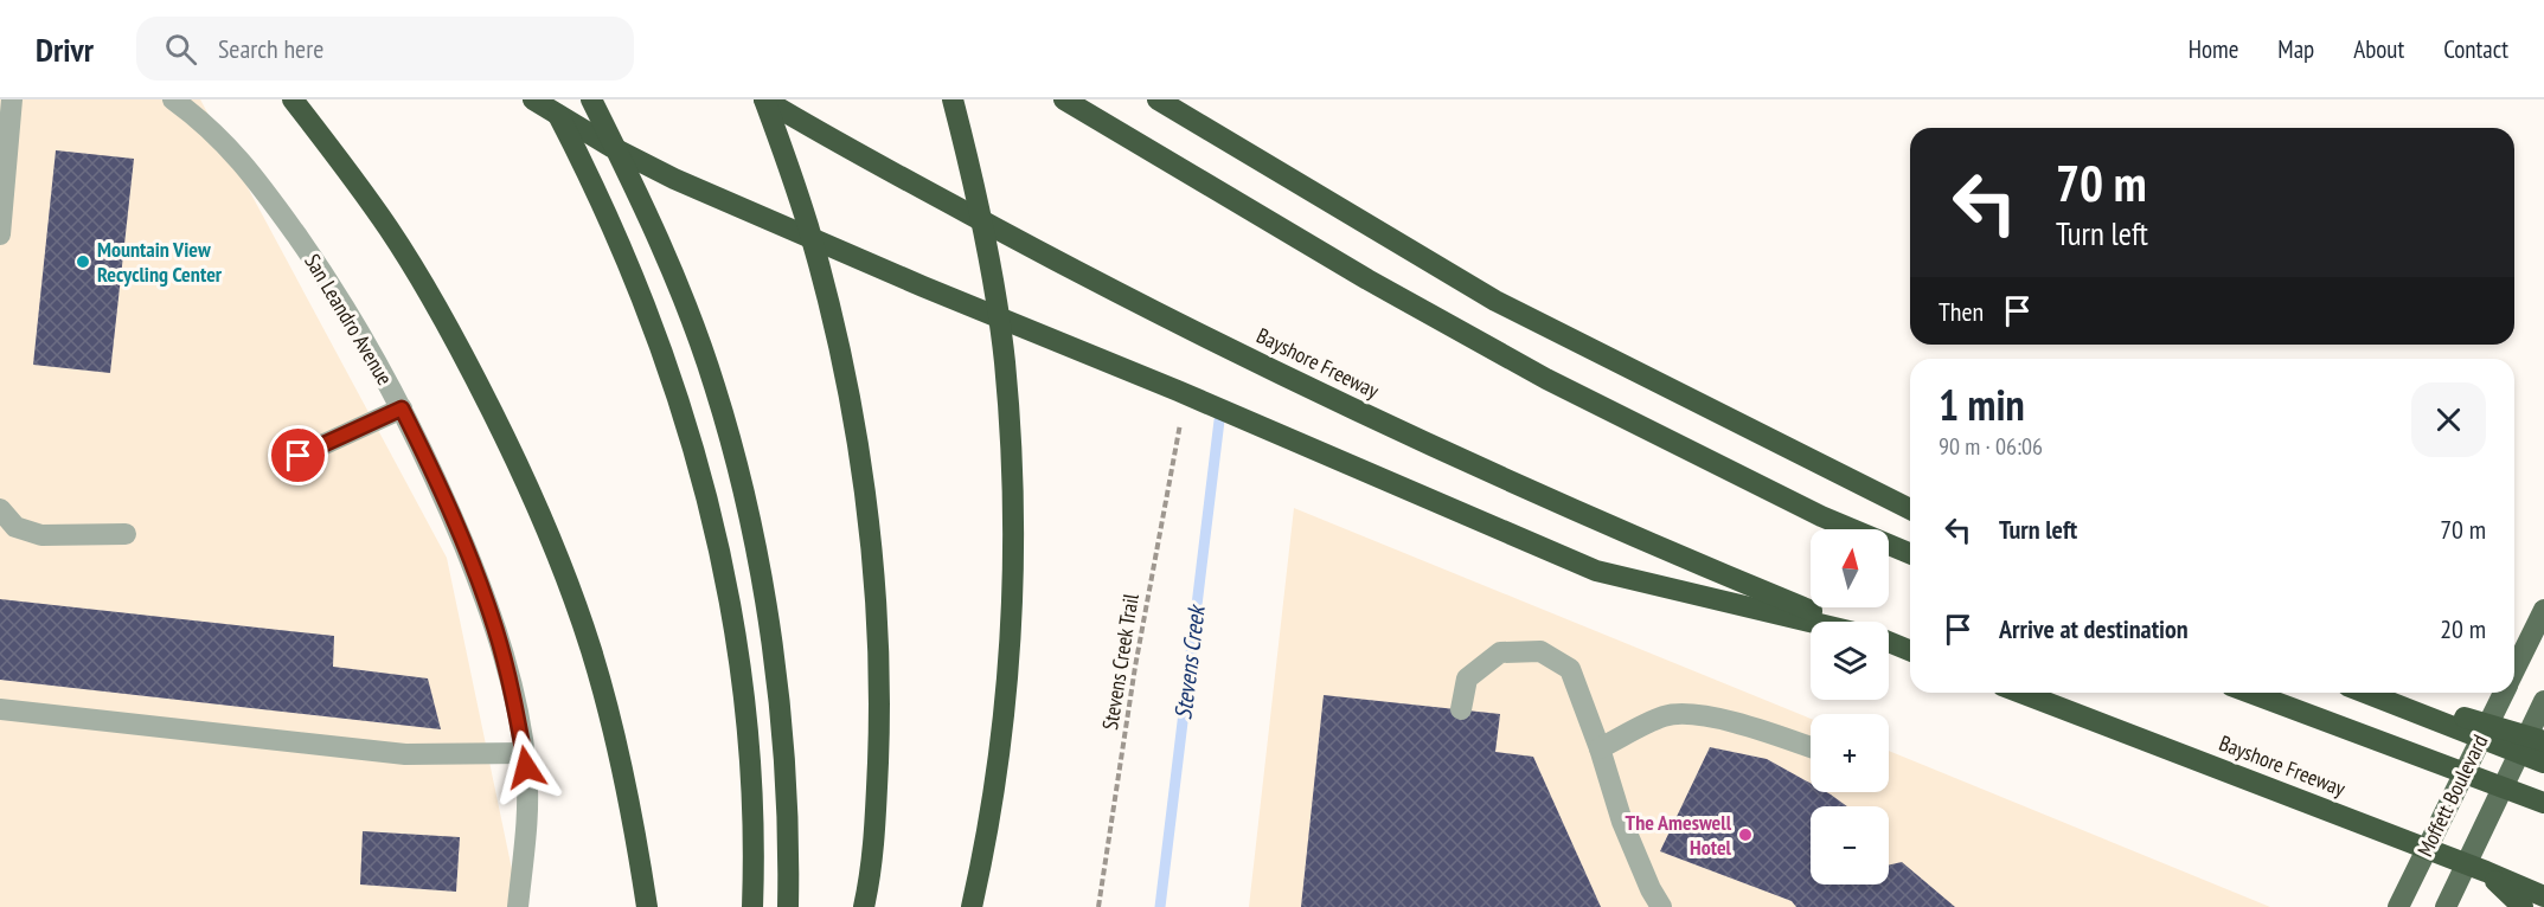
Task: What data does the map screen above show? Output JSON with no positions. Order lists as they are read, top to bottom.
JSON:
{
  "streets": {
    "highway": ["Bayshore Freeway"],
    "main road": ["Moffett Boulevard"],
    "street": ["San Leandro Avenue"],
    "path": ["Stevens Creek Trail"]
  },
  "water": ["Stevens Creek"],
  "places": ["Mountain View Recycling Center", "The Ameswell Hotel"],
  "north": "top",
  "page": {
    "header": "Drivr",
    "search": "Search here",
    "nav": [
      "Home",
      "Map",
      "About",
      "Contact"
    ],
    "turn": ["70 m", "Turn left"],
    "then": "Then",
    "heading": ["1 min", "90 m · 06:06"],
    "list": [
      {
        "name": "Turn left",
        "value": "70 m"
      },
      {
        "name": "Arrive at destination",
        "value": "20 m"
      }
    ],
    "map_buttons": ["+", "−"]
  }
}
